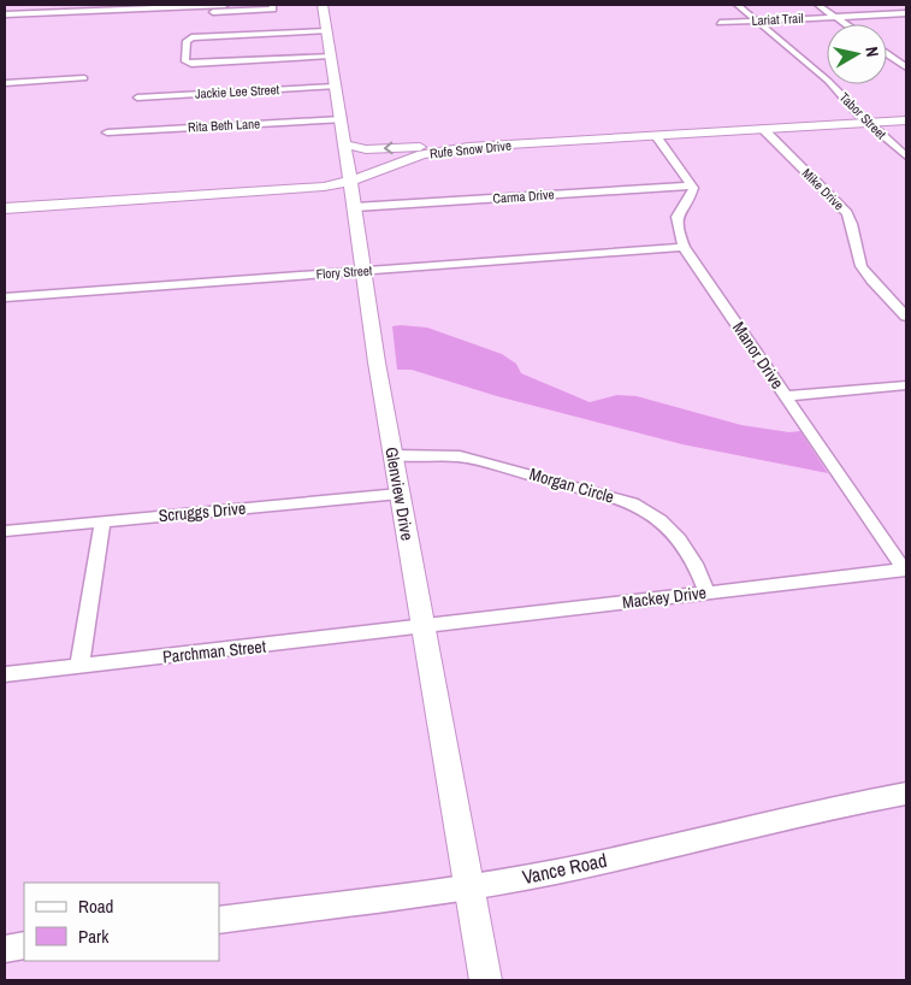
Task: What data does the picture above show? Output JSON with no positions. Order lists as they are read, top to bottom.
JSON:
{
  "streets": {
    "main road": ["Rufe Snow Drive", "Glenview Drive"],
    "street": [
      "Lariat Trail",
      "Jackie Lee Street",
      "Tabor Street",
      "Rita Beth Lane",
      "Mike Drive",
      "Carma Drive",
      "Flory Street",
      "Manor Drive",
      "Morgan Circle",
      "Scruggs Drive",
      "Mackey Drive",
      "Parchman Street",
      "Vance Road"
    ]
  },
  "crossings": [
    ["Lariat Trail", "Tabor Street"],
    ["Jackie Lee Street", "Glenview Drive"],
    ["Tabor Street", "Rufe Snow Drive"],
    ["Rita Beth Lane", "Glenview Drive"],
    ["Rufe Snow Drive", "Mike Drive"],
    ["Rufe Snow Drive", "Carma Drive"],
    ["Rufe Snow Drive", "Glenview Drive"],
    ["Carma Drive", "Manor Drive"],
    ["Carma Drive", "Glenview Drive"],
    ["Flory Street", "Manor Drive"],
    ["Flory Street", "Glenview Drive"],
    ["Manor Drive", "Mackey Drive"],
    ["Morgan Circle", "Glenview Drive"],
    ["Morgan Circle", "Mackey Drive"],
    ["Glenview Drive", "Scruggs Drive"],
    ["Glenview Drive", "Mackey Drive"],
    ["Glenview Drive", "Parchman Street"],
    ["Glenview Drive", "Vance Road"],
    ["Mackey Drive", "Parchman Street"]
  ],
  "legend": ["Road", "Park"],
  "north": "right"
}
